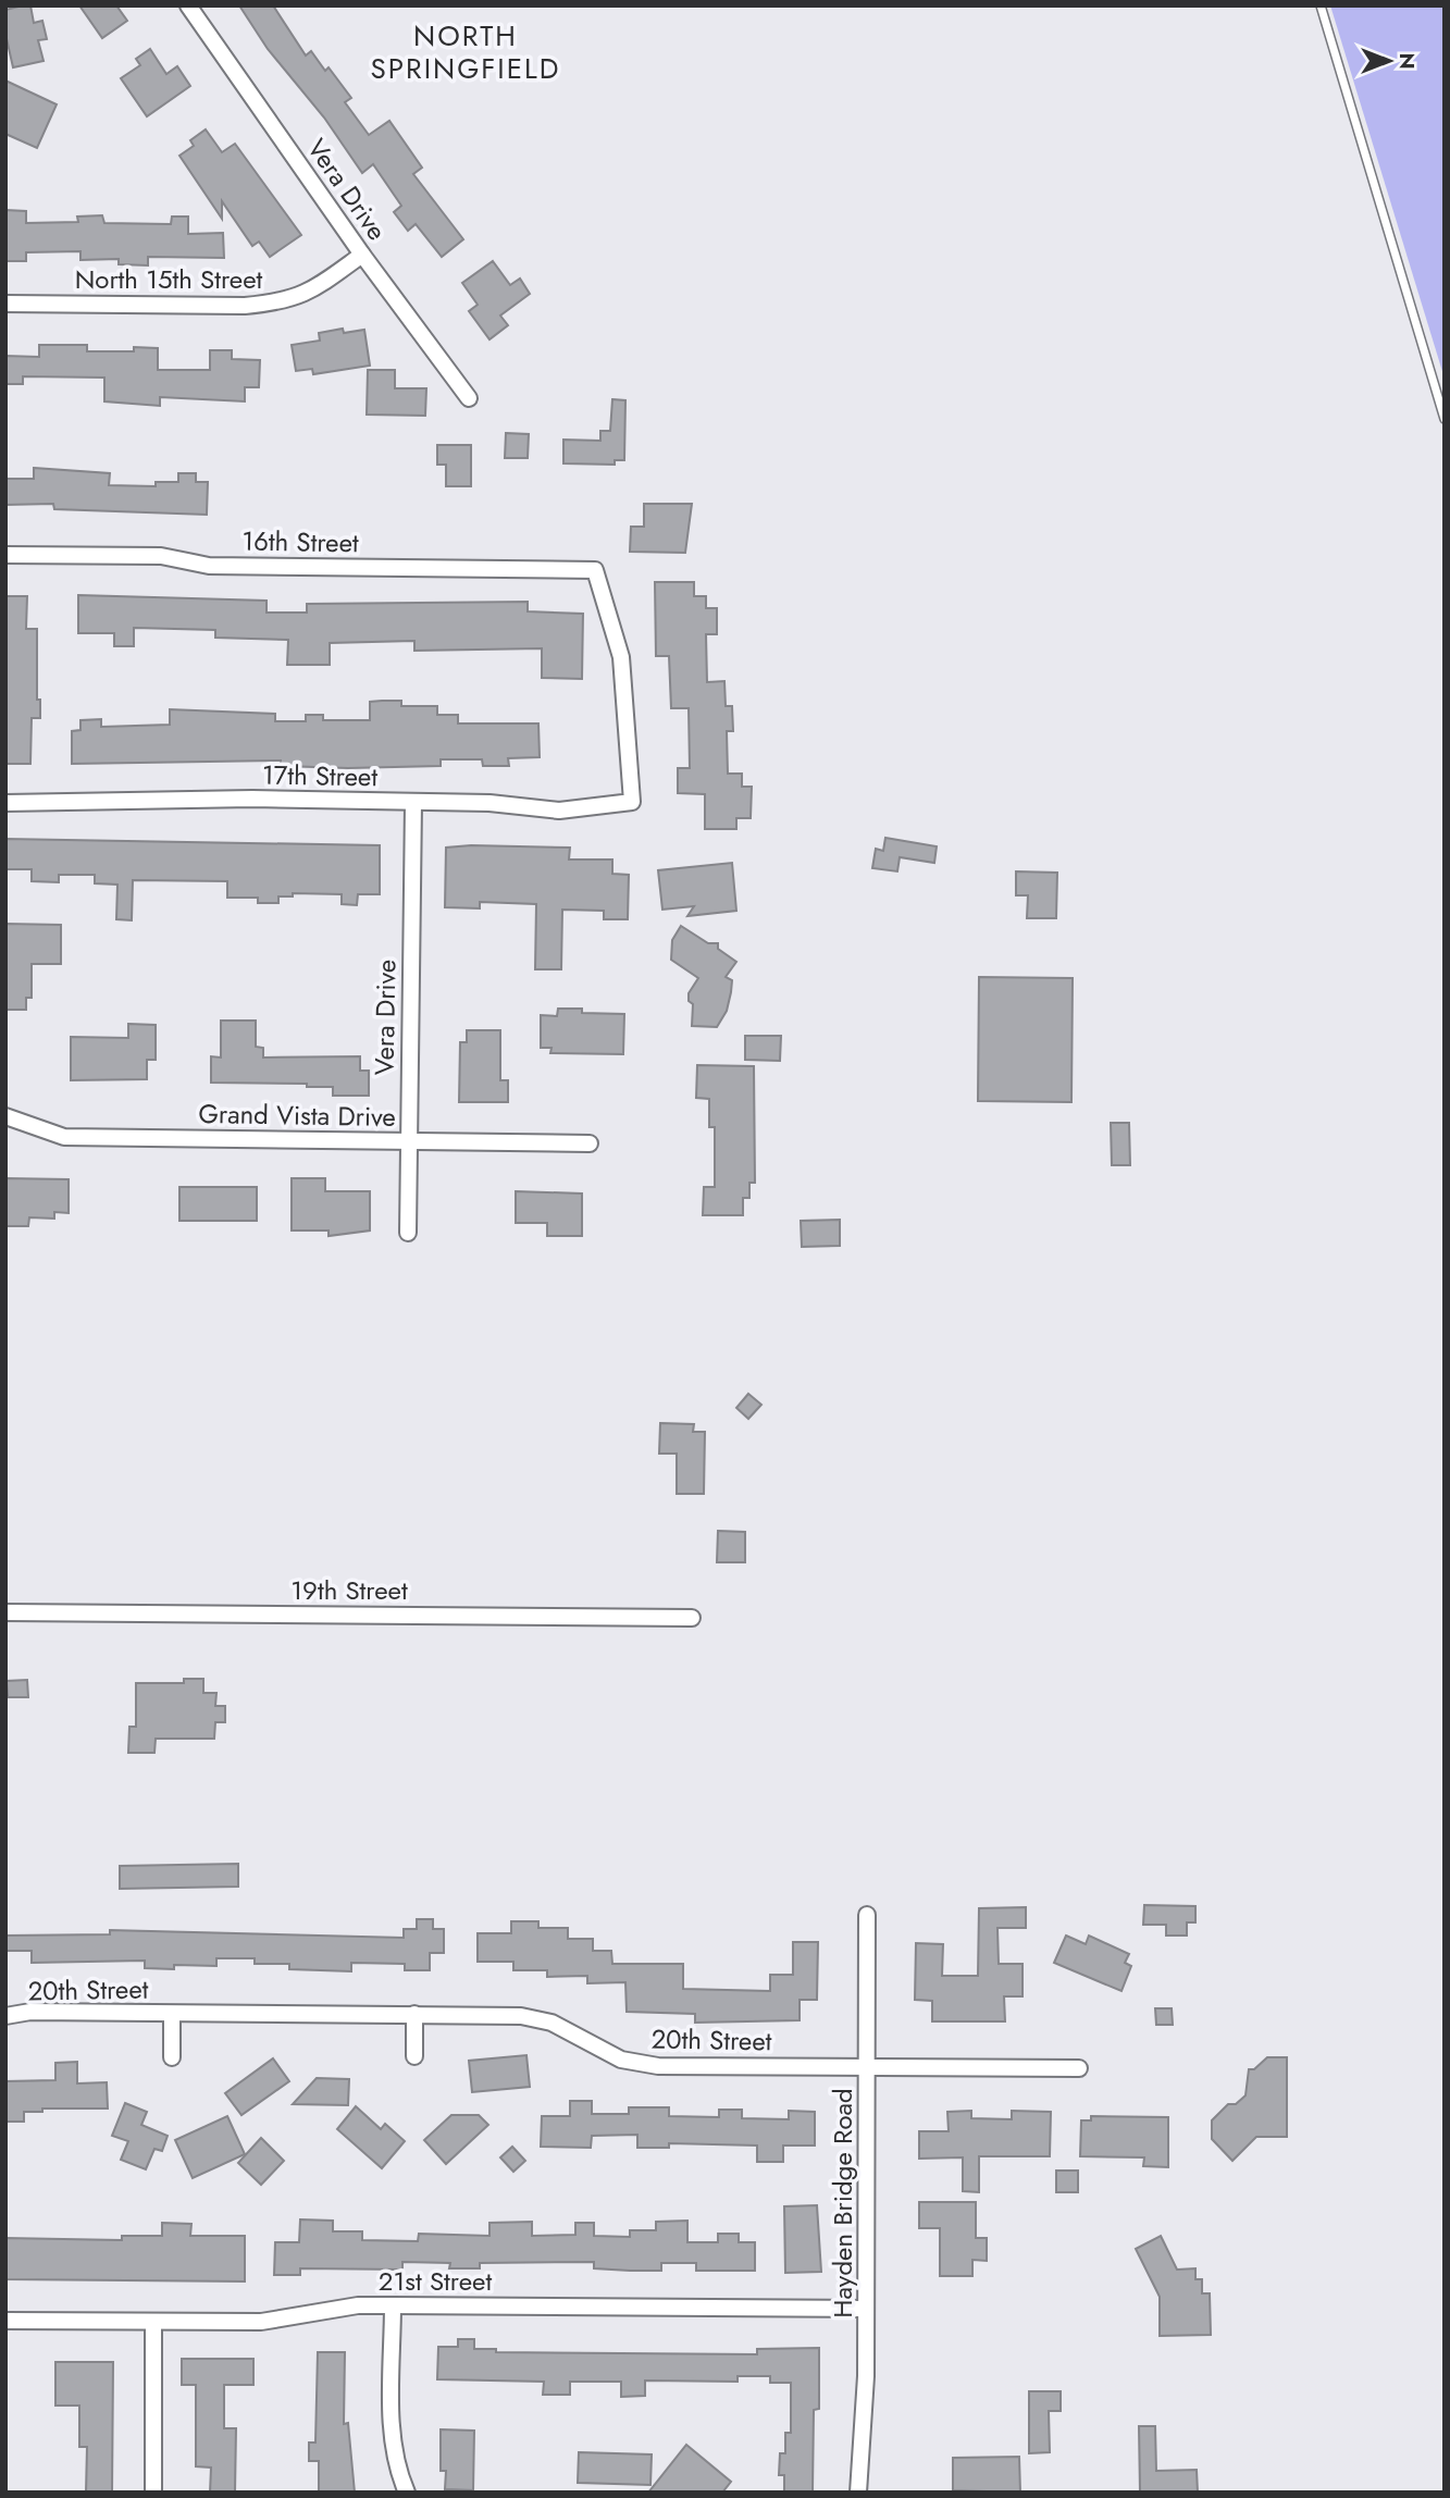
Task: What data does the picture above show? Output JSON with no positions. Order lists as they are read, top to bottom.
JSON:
{
  "streets": {
    "street": [
      "Vera Drive",
      "North 15th Street",
      "16th Street",
      "17th Street",
      "Grand Vista Drive",
      "19th Street",
      "20th Street",
      "Hayden Bridge Road",
      "21st Street"
    ]
  },
  "crossings": [
    ["Vera Drive", "North 15th Street"],
    ["Vera Drive", "17th Street"],
    ["Vera Drive", "Grand Vista Drive"],
    ["16th Street", "17th Street"],
    ["20th Street", "Hayden Bridge Road"],
    ["Hayden Bridge Road", "21st Street"]
  ],
  "districts": ["NORTH SPRINGFIELD"],
  "north": "right"
}
